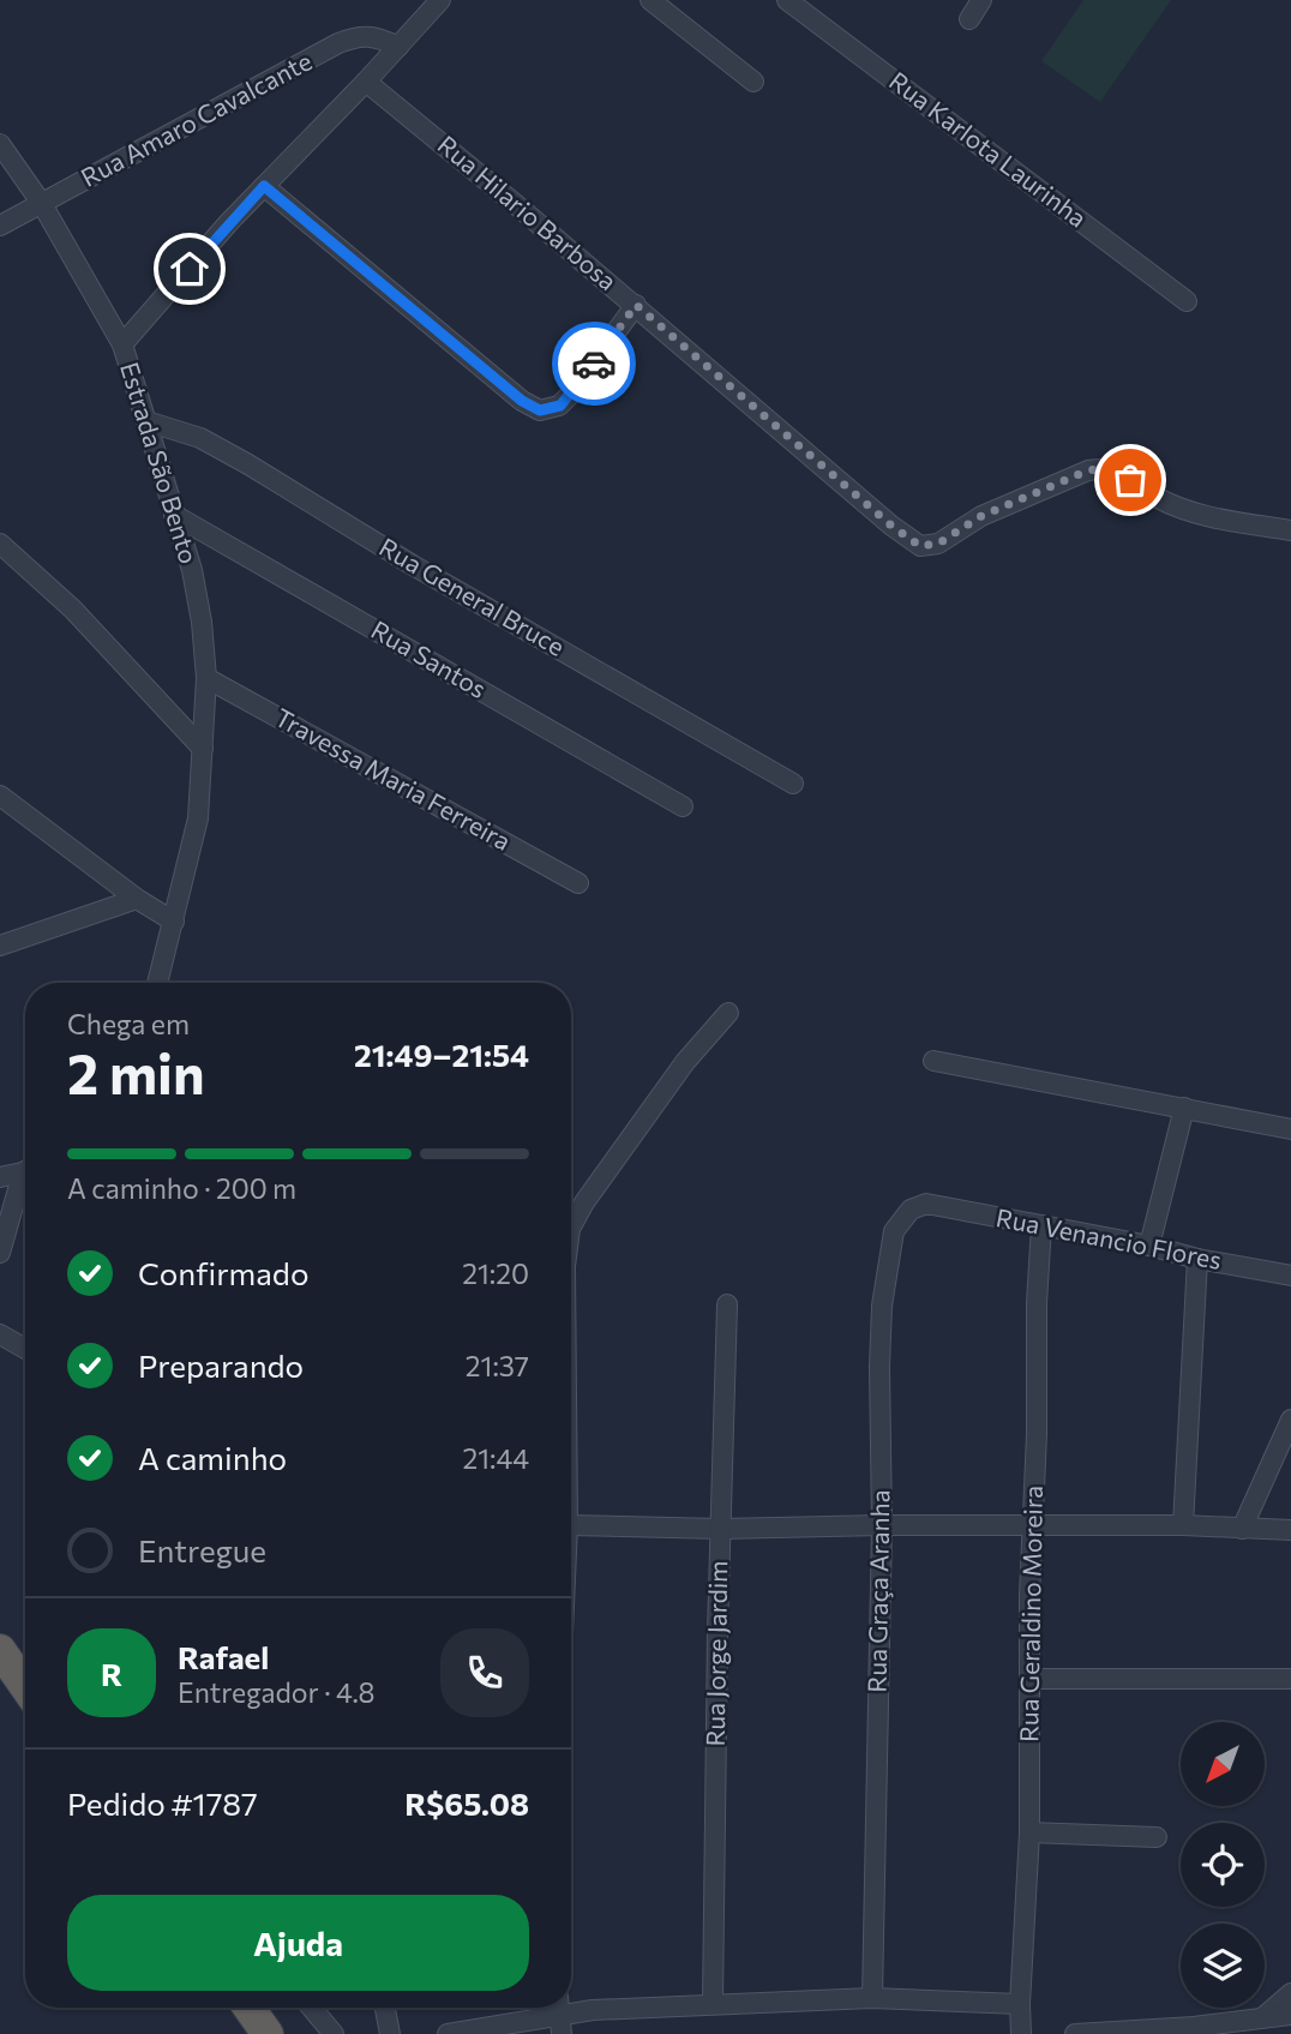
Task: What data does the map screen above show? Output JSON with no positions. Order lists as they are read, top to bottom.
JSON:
{
  "streets": {
    "street": [
      "Rua Amaro Cavalcante",
      "Rua Karlota Laurinha",
      "Rua Hilario Barbosa",
      "Estrada São Bento",
      "Rua General Bruce",
      "Rua Santos",
      "Travessa Maria Ferreira",
      "Rua Venancio Flores",
      "Rua Graça Aranha",
      "Rua Geraldino Moreira",
      "Rua Jorge Jardim"
    ]
  },
  "crossings": [
    ["Rua Amaro Cavalcante", "Estrada São Bento"],
    ["Rua Hilario Barbosa", "Estrada São Bento"],
    ["Estrada São Bento", "Rua General Bruce"],
    ["Estrada São Bento", "Rua Santos"],
    ["Estrada São Bento", "Travessa Maria Ferreira"],
    ["Rua Venancio Flores", "Rua Graça Aranha"],
    ["Rua Venancio Flores", "Rua Geraldino Moreira"]
  ],
  "north": "bottom left",
  "page": {
    "heading": ["2 min", "Chega em", "21:49–21:54"],
    "panel": [
      "Rafael",
      "Entregador · 4.8",
      "Pedido #1787",
      "R$65.08"
    ],
    "bar": "A caminho · 200 m",
    "list": [
      ["Confirmado", "21:20"],
      ["Preparando", "21:37"],
      ["A caminho", "21:44"],
      "Entregue"
    ],
    "round": "R",
    "buttons": "Ajuda"
  }
}
